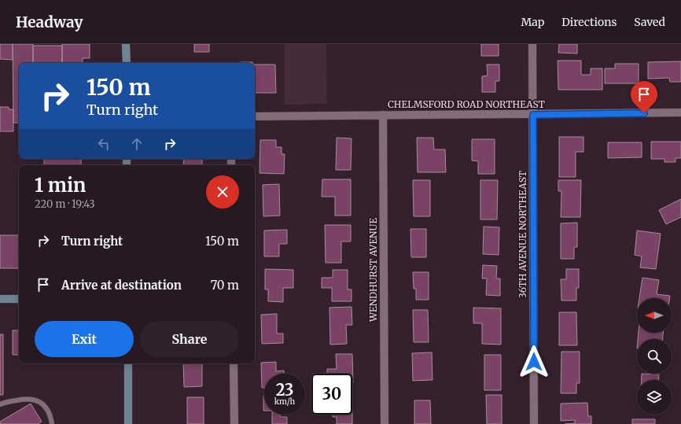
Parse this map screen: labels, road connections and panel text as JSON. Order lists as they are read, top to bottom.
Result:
{
  "streets": {
    "street": ["CHELMSFORD ROAD NORTHEAST", "36TH AVENUE NORTHEAST", "WENDHURST AVENUE"]
  },
  "crossings": [
    ["CHELMSFORD ROAD NORTHEAST", "36TH AVENUE NORTHEAST"],
    ["CHELMSFORD ROAD NORTHEAST", "WENDHURST AVENUE"]
  ],
  "north": "left",
  "page": {
    "header": "Headway",
    "nav": ["Map", "Directions", "Saved"],
    "turn": ["150 m", "Turn right"],
    "heading": ["1 min", "220 m · 19:43"],
    "list": [
      {
        "name": "Turn right",
        "value": "150 m"
      },
      {
        "name": "Arrive at destination",
        "value": "70 m"
      }
    ],
    "buttons": ["Exit", "Share"],
    "speed": "23 km/h",
    "limit": "30"
  }
}
